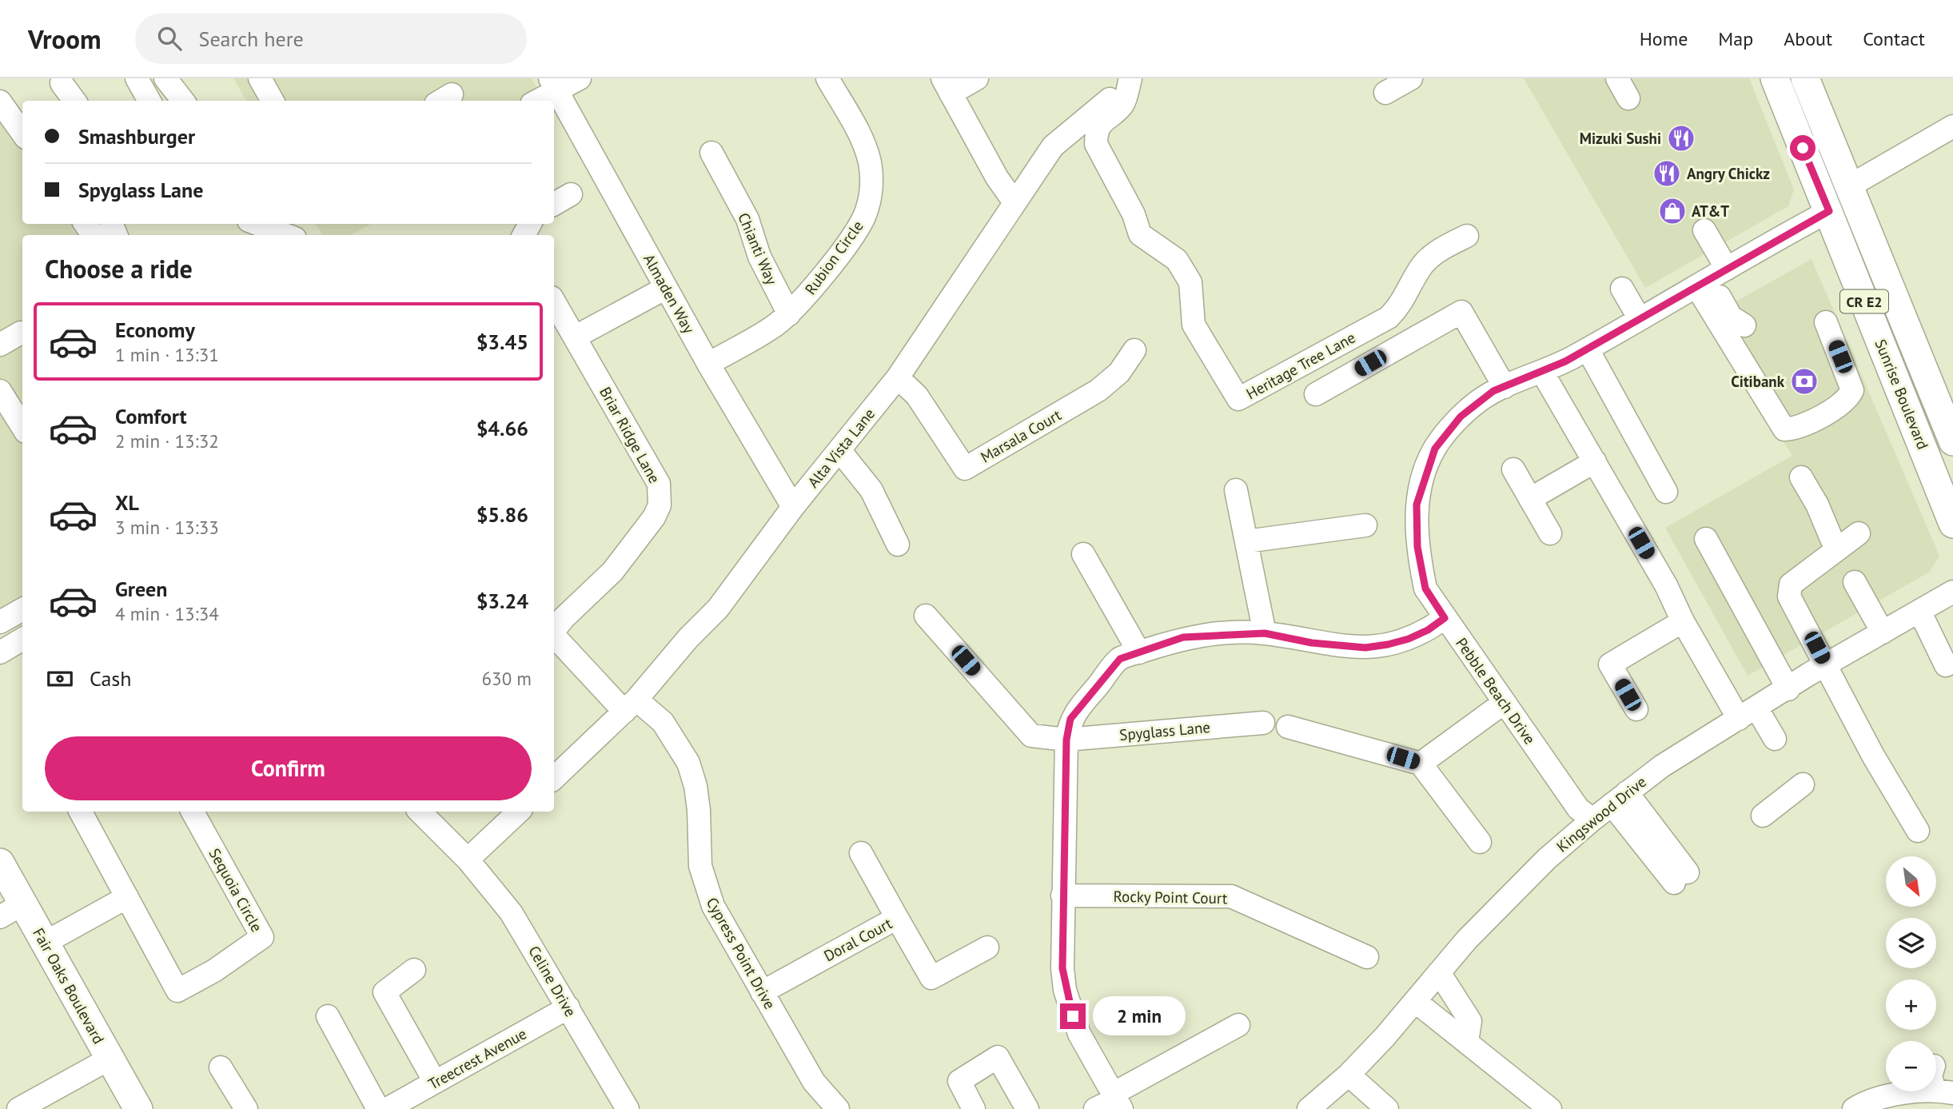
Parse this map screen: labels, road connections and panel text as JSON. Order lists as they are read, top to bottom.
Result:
{
  "streets": {
    "main road": ["CR E2", "Sunrise Boulevard", "Fair Oaks Boulevard"],
    "street": [
      "Chianti Way",
      "Rubion Circle",
      "Almaden Way",
      "Heritage Tree Lane",
      "Briar Ridge Lane",
      "Marsala Court",
      "Alta Vista Lane",
      "Pebble Beach Drive",
      "Spyglass Lane",
      "Kingswood Drive",
      "Sequoia Circle",
      "Rocky Point Court",
      "Doral Court",
      "Cypress Point Drive",
      "Celine Drive",
      "Treecrest Avenue"
    ]
  },
  "crossings": [
    ["Chianti Way", "Rubion Circle"],
    ["Rubion Circle", "Almaden Way"],
    ["Almaden Way", "Alta Vista Lane"],
    ["Sunrise Boulevard", "Pebble Beach Drive"],
    ["Briar Ridge Lane", "Alta Vista Lane"],
    ["Briar Ridge Lane", "Cypress Point Drive"],
    ["Marsala Court", "Alta Vista Lane"],
    ["Alta Vista Lane", "Cypress Point Drive"],
    ["Pebble Beach Drive", "Kingswood Drive"],
    ["Doral Court", "Cypress Point Drive"],
    ["Celine Drive", "Treecrest Avenue"]
  ],
  "places": {
    "restaurant": ["Mizuki Sushi", "Angry Chickz"],
    "shop": ["AT&T"],
    "bank": ["Citibank"]
  },
  "north": "bottom right",
  "page": {
    "header": "Vroom",
    "search": "Search here",
    "nav": [
      "Home",
      "Map",
      "About",
      "Contact"
    ],
    "banner": ["Smashburger", "Spyglass Lane"],
    "heading": "Choose a ride",
    "list": [
      {
        "name": "Economy",
        "note": "1 min · 13:31",
        "value": "$3.45"
      },
      {
        "name": "Comfort",
        "note": "2 min · 13:32",
        "value": "$4.66"
      },
      {
        "name": "XL",
        "note": "3 min · 13:33",
        "value": "$5.86"
      },
      {
        "name": "Green",
        "note": "4 min · 13:34",
        "value": "$3.24"
      }
    ],
    "pay": ["Cash", "630 m"],
    "buttons": "Confirm",
    "map_buttons": ["+", "−"],
    "bubble": "2 min"
  }
}
